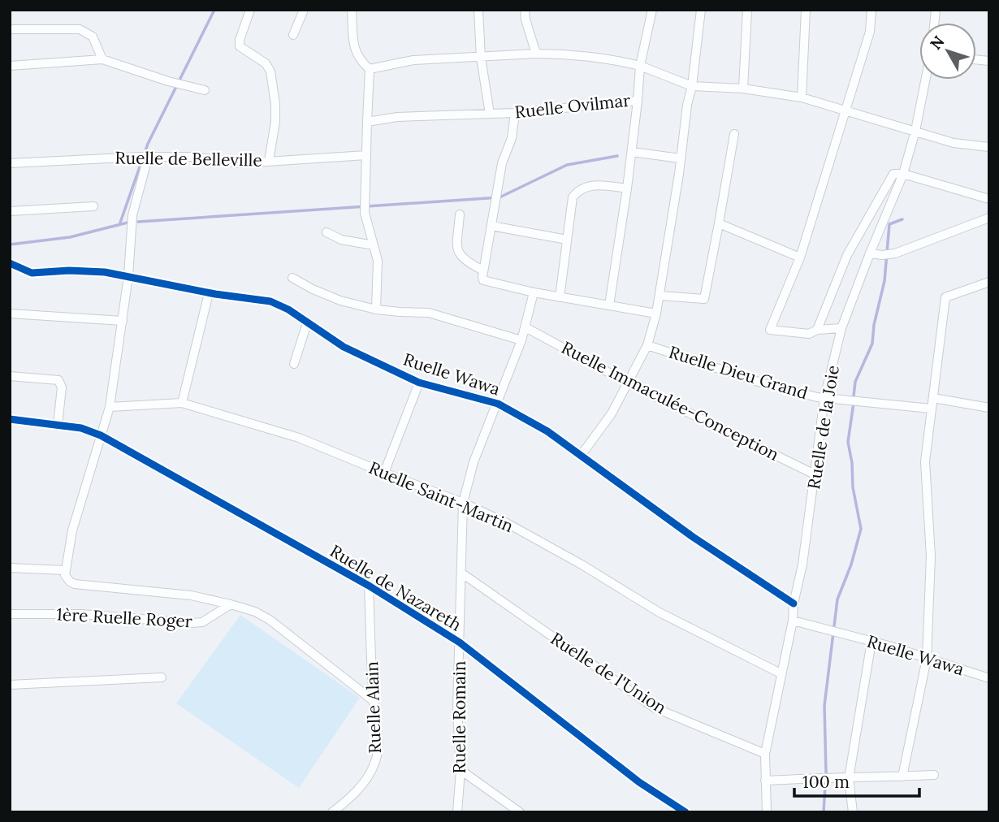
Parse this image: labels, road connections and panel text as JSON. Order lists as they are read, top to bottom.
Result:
{
  "streets": {
    "street": [
      "Ruelle Ovilmar",
      "Ruelle de Belleville",
      "Ruelle Dieu Grand",
      "Ruelle Wawa",
      "Ruelle Immaculée-Conception",
      "Ruelle de la Joie",
      "Ruelle Saint-Martin",
      "Ruelle de Nazareth",
      "1ère Ruelle Roger",
      "Ruelle de l'Union",
      "Ruelle Alain",
      "Ruelle Romain"
    ]
  },
  "crossings": [
    ["Ruelle Dieu Grand", "Ruelle Wawa"],
    ["Ruelle Dieu Grand", "Ruelle Immaculée-Conception"],
    ["Ruelle Dieu Grand", "Ruelle de la Joie"],
    ["Ruelle Wawa", "Ruelle de la Joie"],
    ["Ruelle Wawa", "Ruelle Romain"],
    ["Ruelle Immaculée-Conception", "Ruelle de la Joie"],
    ["Ruelle Immaculée-Conception", "Ruelle Romain"],
    ["Ruelle de la Joie", "Ruelle Saint-Martin"],
    ["Ruelle de la Joie", "Ruelle de l'Union"],
    ["Ruelle Saint-Martin", "Ruelle Romain"],
    ["Ruelle de Nazareth", "Ruelle Alain"],
    ["Ruelle de Nazareth", "Ruelle Romain"],
    ["Ruelle de l'Union", "Ruelle Romain"]
  ],
  "scale_bar": "100 m",
  "north": "top left"
}
